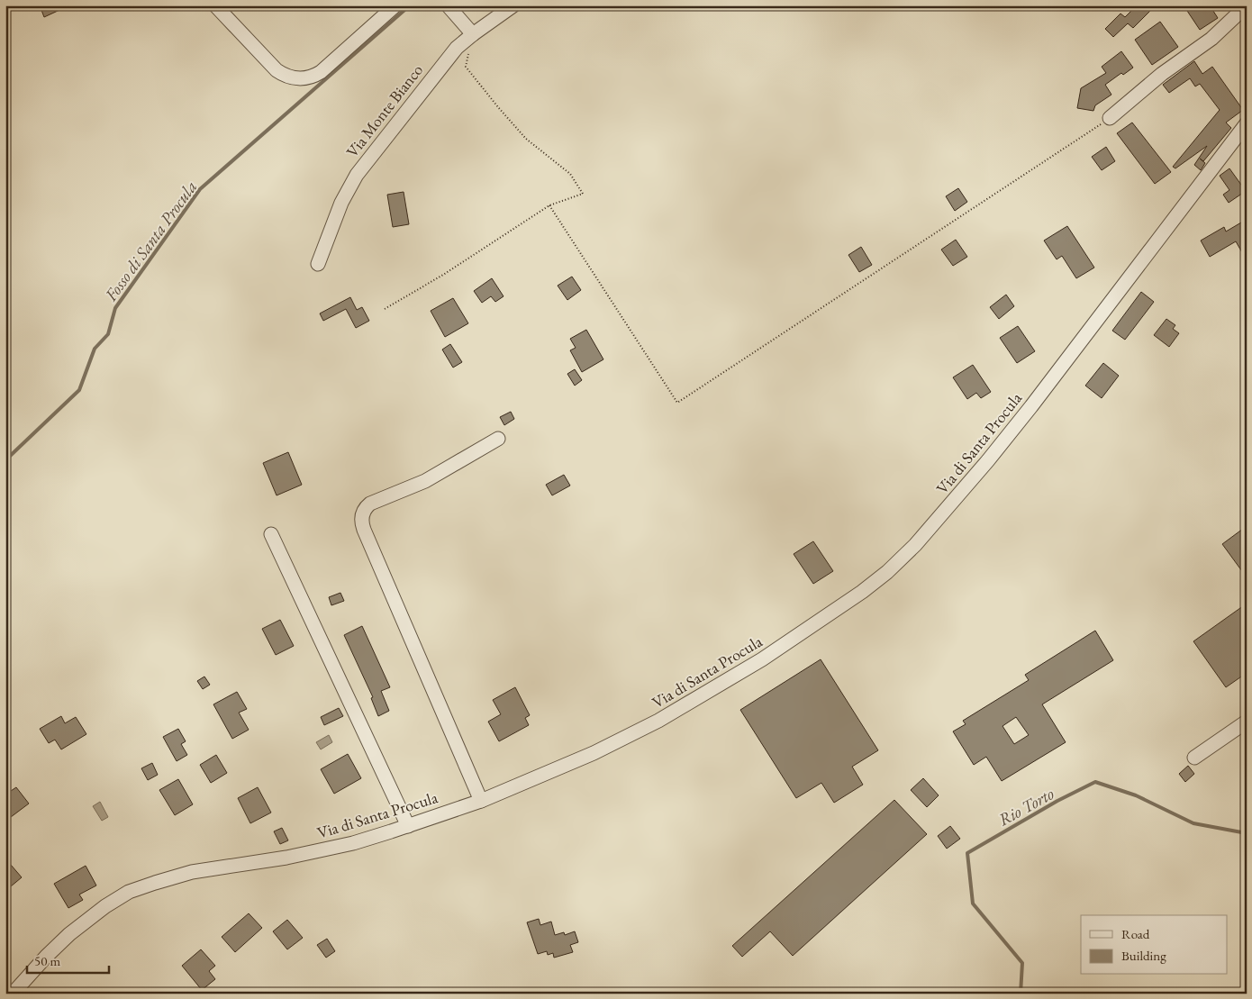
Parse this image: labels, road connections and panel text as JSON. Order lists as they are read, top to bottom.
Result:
{
  "streets": {
    "street": ["Via Monte Bianco", "Via di Santa Procula"]
  },
  "water": ["Fosso di Santa Procula", "Rio Torto"],
  "legend": ["Road", "Building"],
  "scale_bar": "50 m"
}
